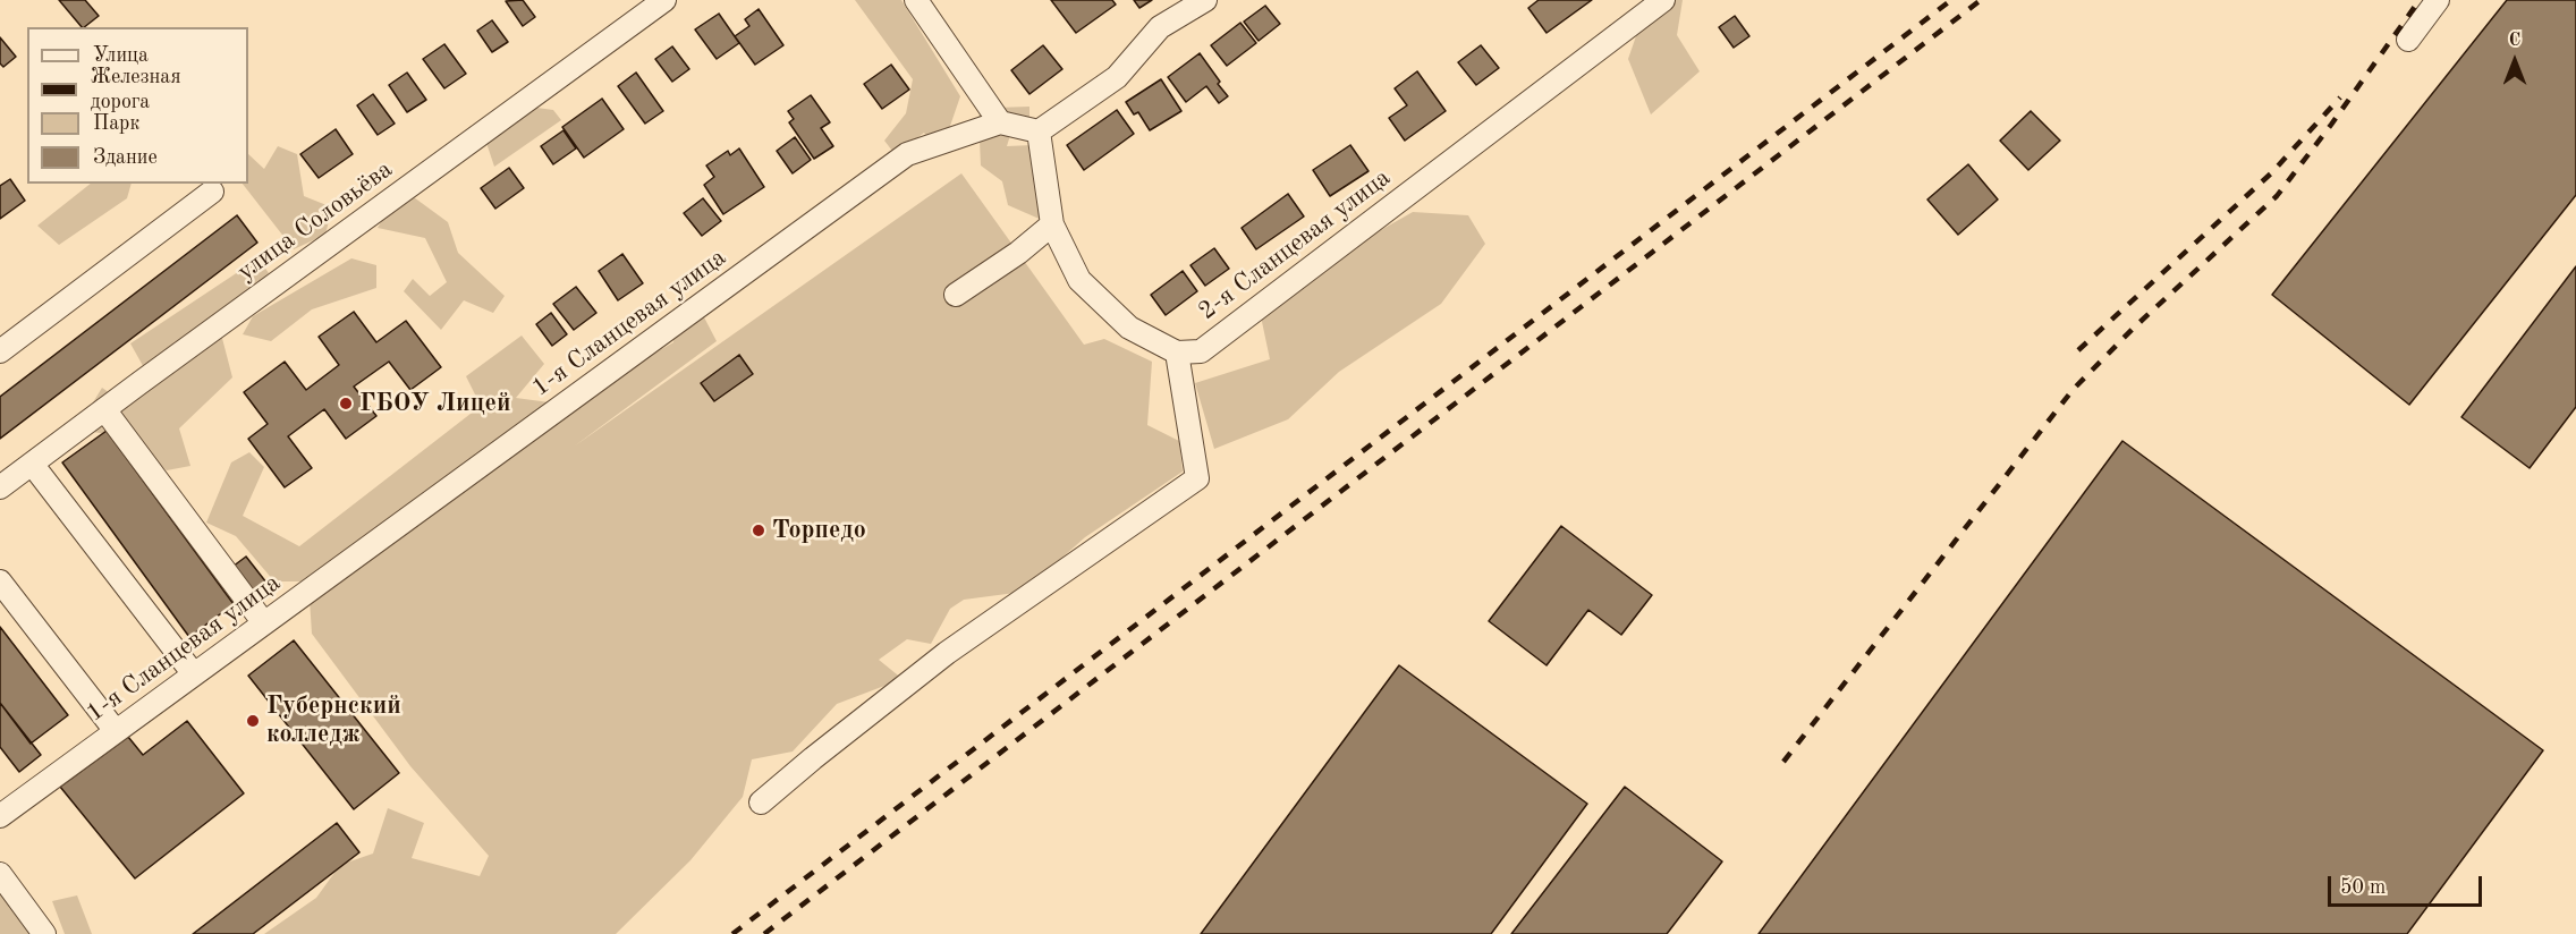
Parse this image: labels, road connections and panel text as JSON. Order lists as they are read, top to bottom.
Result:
{
  "streets": {
    "street": ["улица Соловьёва", "2-я Сланцевая улица", "1-я Сланцевая улица"]
  },
  "places": ["ГБОУ Лицей", "Торпедо", "Губернский колледж"],
  "legend": [
    "Улица",
    "Железная дорога",
    "Парк",
    "Здание"
  ],
  "scale_bar": "50 m",
  "north": "top"
}
